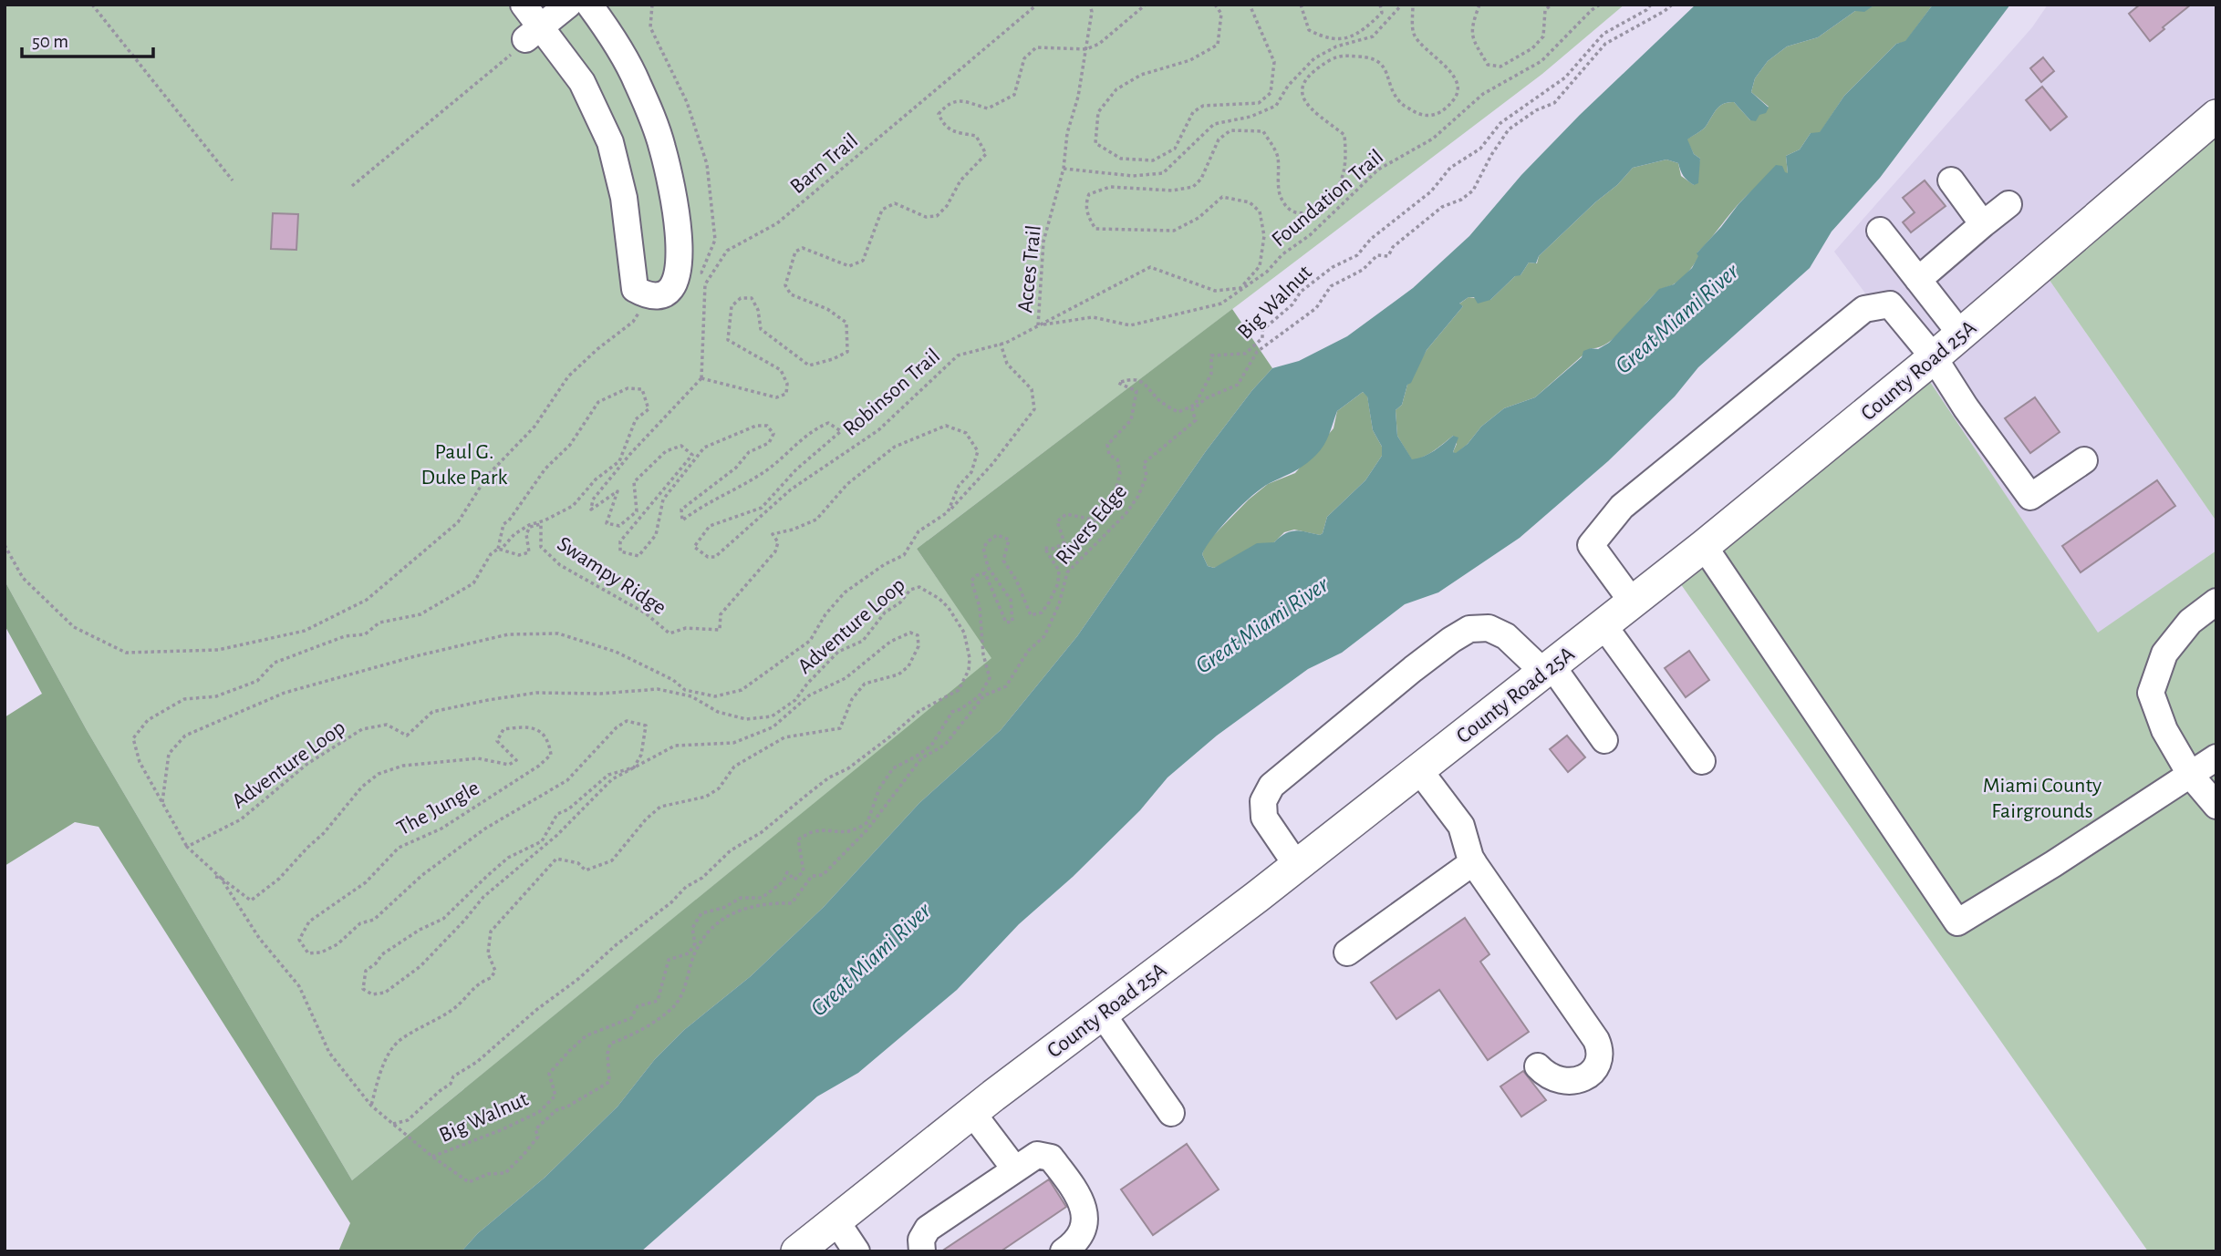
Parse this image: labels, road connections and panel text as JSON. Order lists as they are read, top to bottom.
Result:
{
  "streets": {
    "main road": ["County Road 25A"],
    "path": [
      "Barn Trail",
      "Foundation Trail",
      "Acces Trail",
      "Big Walnut",
      "Robinson Trail",
      "Rivers Edge",
      "Swampy Ridge",
      "Adventure Loop",
      "The Jungle"
    ]
  },
  "crossings": [
    ["Barn Trail", "Robinson Trail"],
    ["Foundation Trail", "Acces Trail"],
    ["Foundation Trail", "Robinson Trail"],
    ["Acces Trail", "Robinson Trail"],
    ["Big Walnut", "Rivers Edge"]
  ],
  "water": ["Great Miami River"],
  "parks": ["Paul G. Duke Park", "Miami County Fairgrounds"],
  "scale_bar": "50 m"
}
